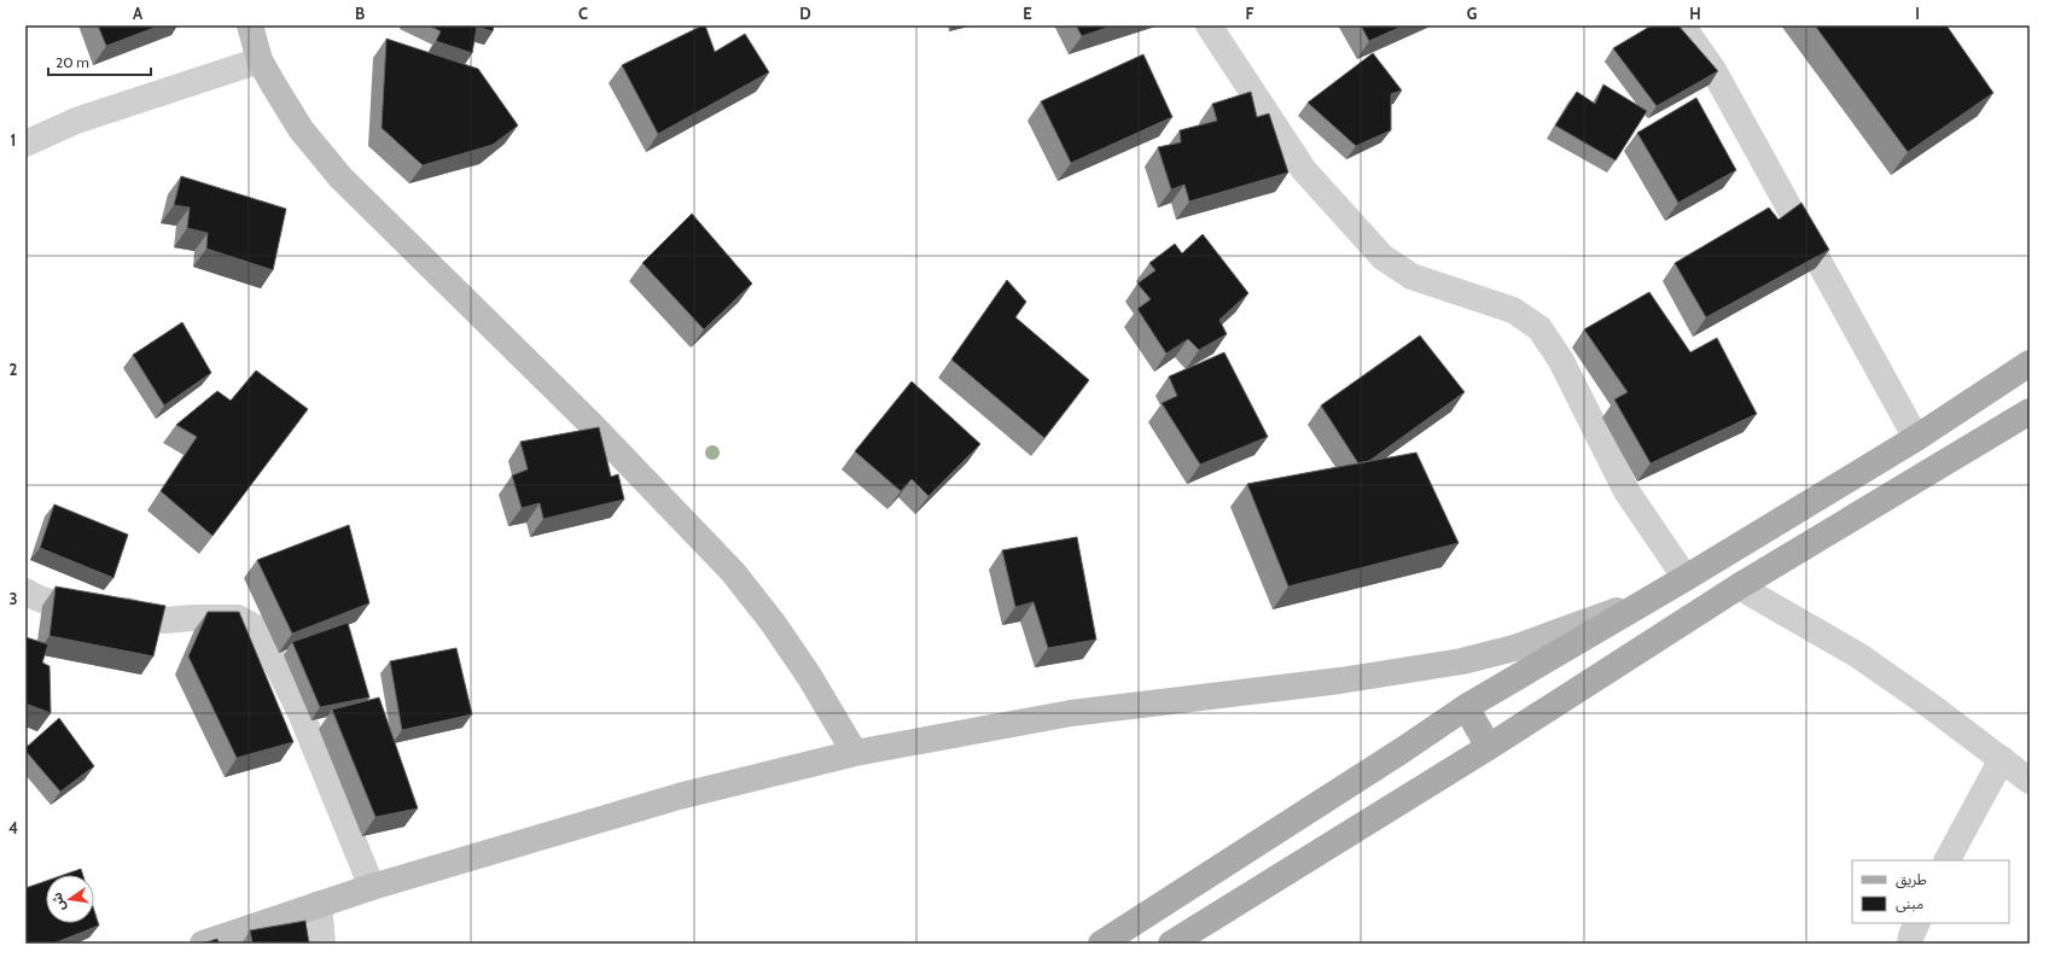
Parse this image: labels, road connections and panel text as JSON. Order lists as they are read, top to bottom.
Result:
{
  "legend": ["طريق", "مبنى"],
  "scale_bar": "20 m",
  "north": "left",
  "grid": {
    "columns": [
      "A",
      "B",
      "C",
      "D",
      "E",
      "F",
      "G",
      "H",
      "I"
    ],
    "rows": [
      "1",
      "2",
      "3",
      "4"
    ]
  }
}
